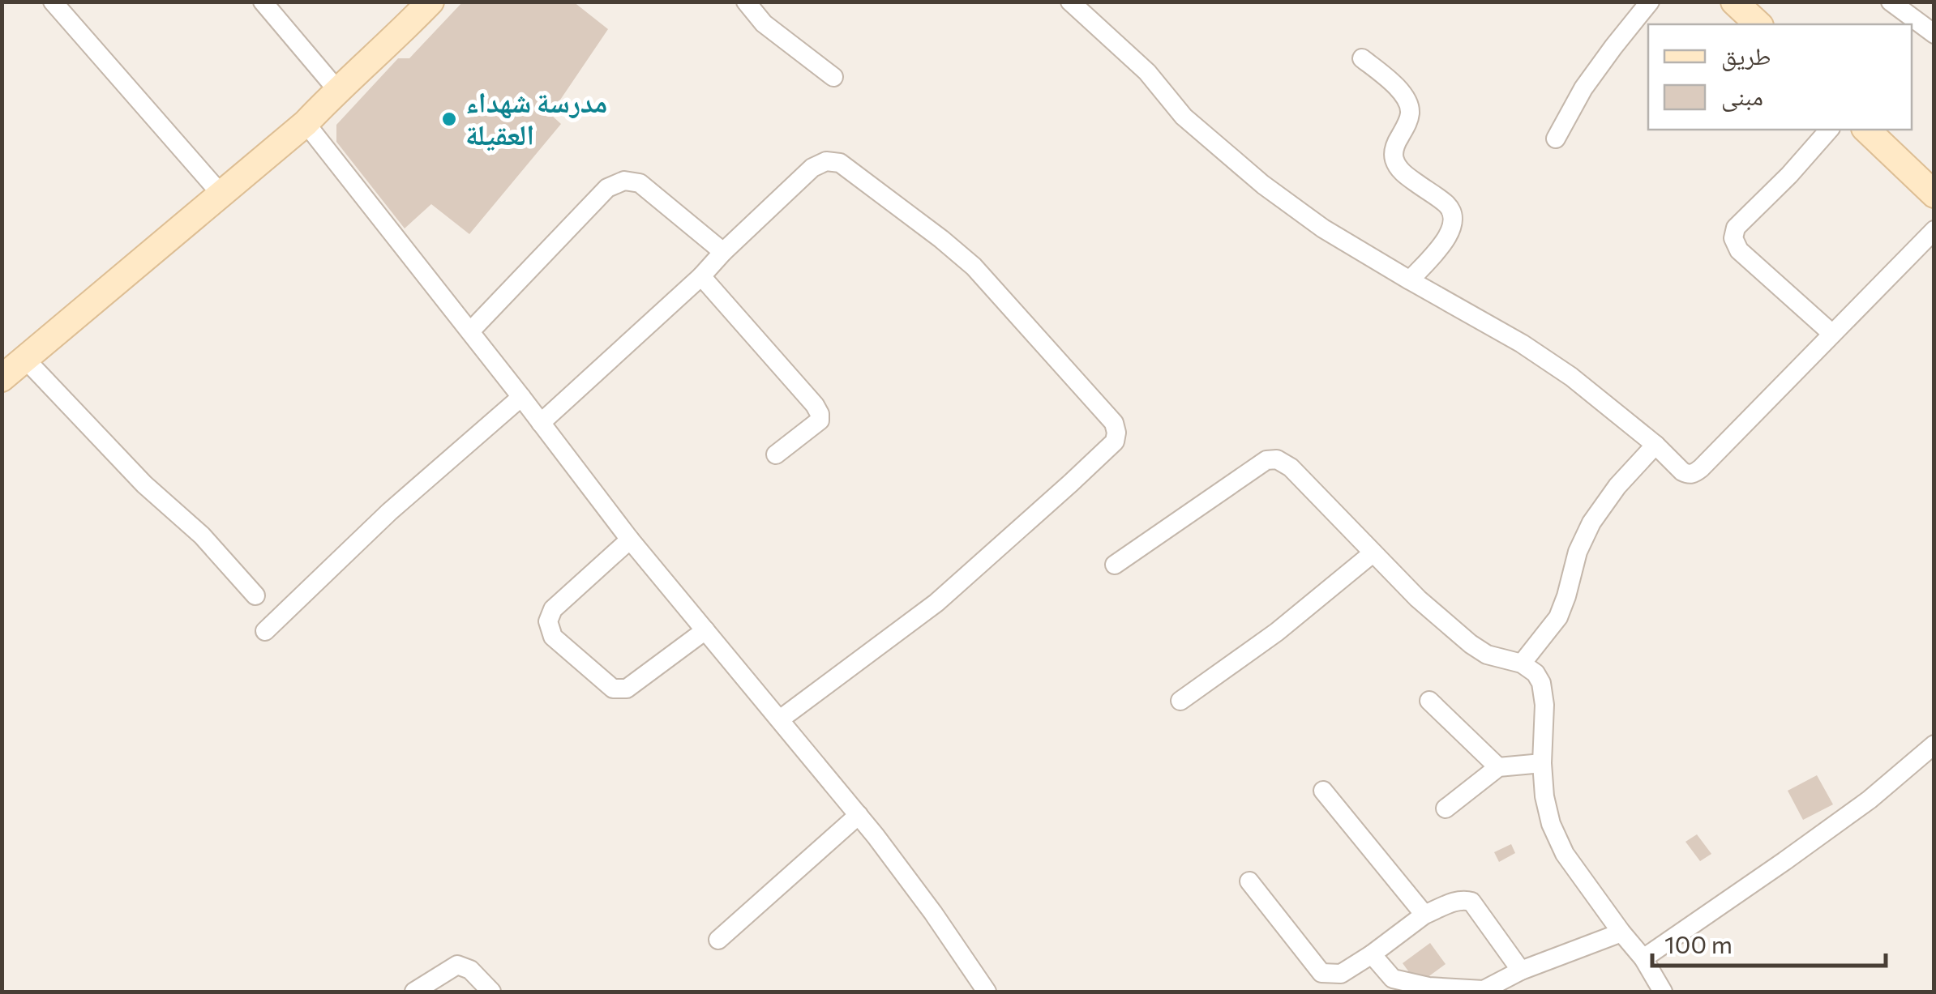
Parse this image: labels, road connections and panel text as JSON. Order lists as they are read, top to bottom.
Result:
{
  "places": ["مدرسة شهداء العقيلة"],
  "legend": ["طريق", "مبنى"],
  "scale_bar": "100 m"
}
